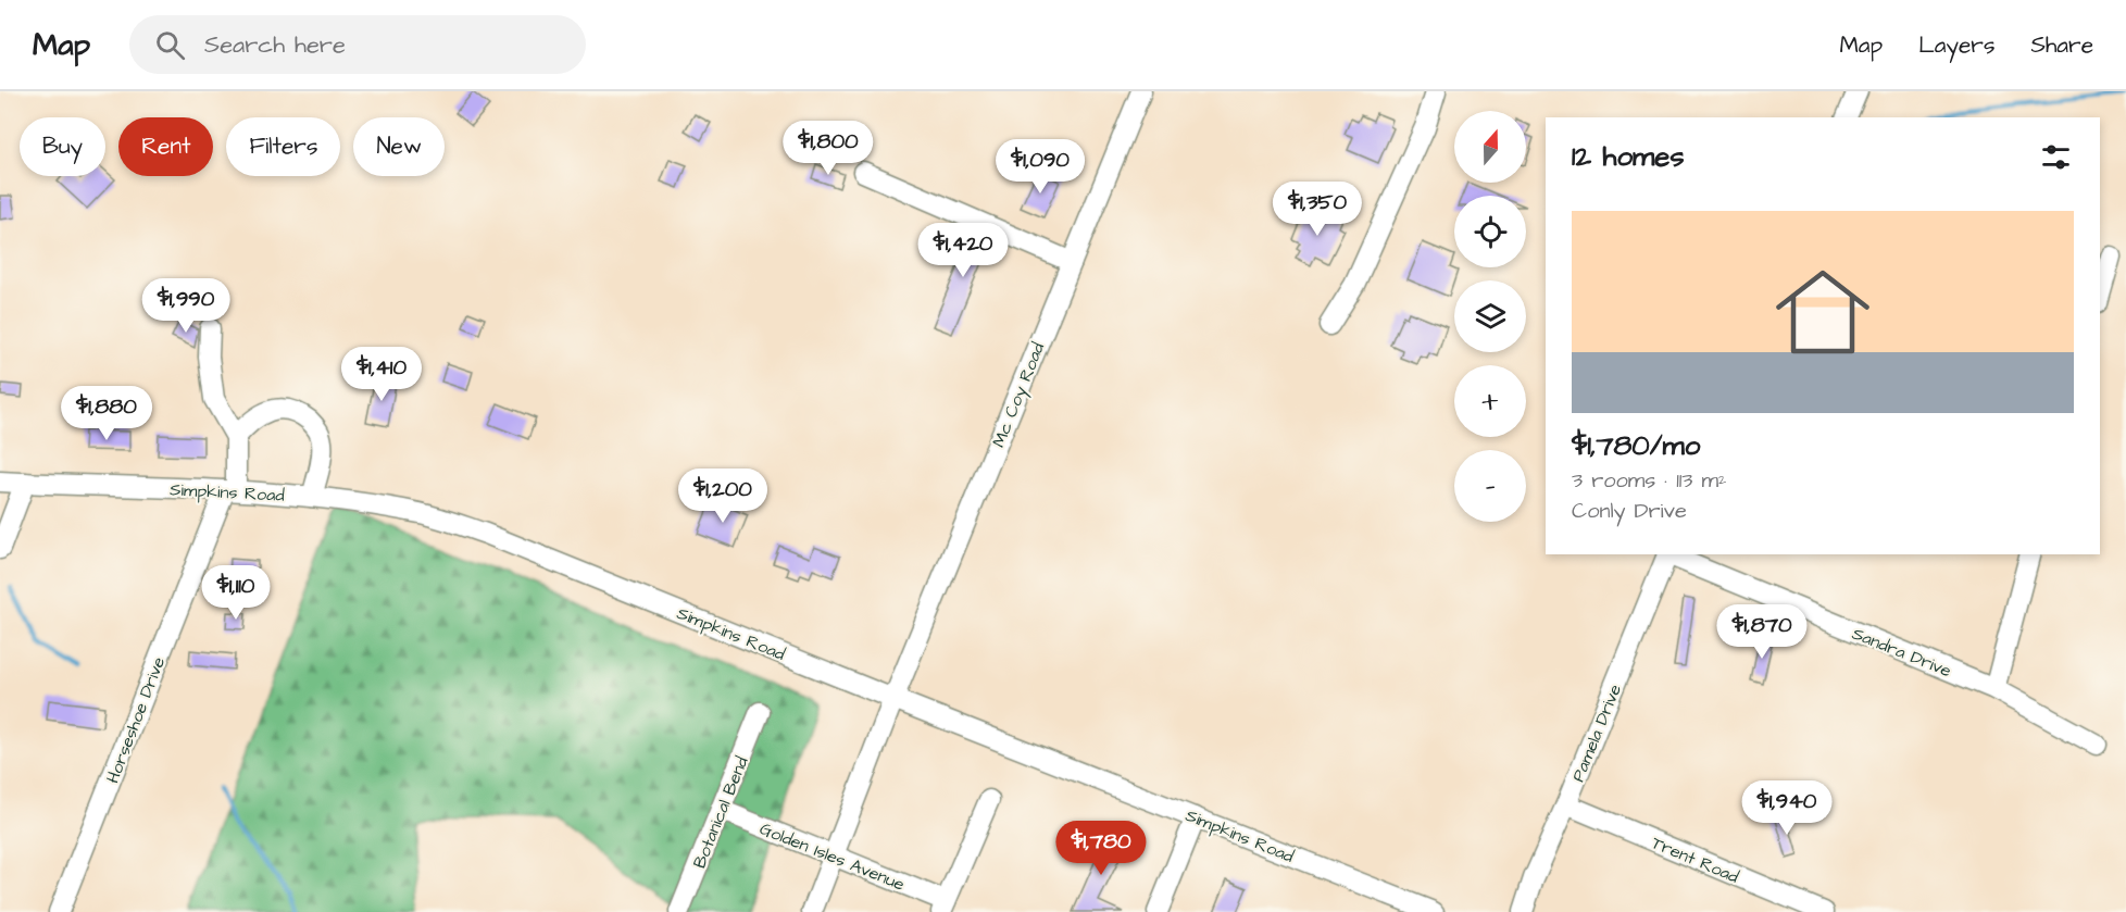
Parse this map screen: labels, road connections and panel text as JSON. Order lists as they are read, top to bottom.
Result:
{
  "streets": {
    "street": [
      "Mc Coy Road",
      "Simpkins Road",
      "Sandra Drive",
      "Horseshoe Drive",
      "Pamela Drive",
      "Botanical Bend",
      "Golden Isles Avenue",
      "Trent Road"
    ]
  },
  "crossings": [
    ["Mc Coy Road", "Simpkins Road"],
    ["Mc Coy Road", "Golden Isles Avenue"],
    ["Simpkins Road", "Horseshoe Drive"],
    ["Pamela Drive", "Trent Road"],
    ["Botanical Bend", "Golden Isles Avenue"]
  ],
  "north": "top",
  "page": {
    "header": "Map",
    "search": "Search here",
    "nav": ["Map", "Layers", "Share"],
    "map_buttons": ["+", "−"],
    "chip": [
      "Buy",
      "Rent",
      "Filters",
      "New"
    ],
    "heading": "12 homes",
    "price": [
      "$1,800",
      "$1,090",
      "$1,350",
      "$1,420",
      "$1,990",
      "$1,410",
      "$1,880",
      "$1,200",
      "$1,110",
      "$1,870",
      "$1,940",
      "$1,780"
    ],
    "list": [
      {
        "name": "$1,780/mo",
        "note": "3 rooms · 113 m² · Conly Drive"
      }
    ]
  }
}
